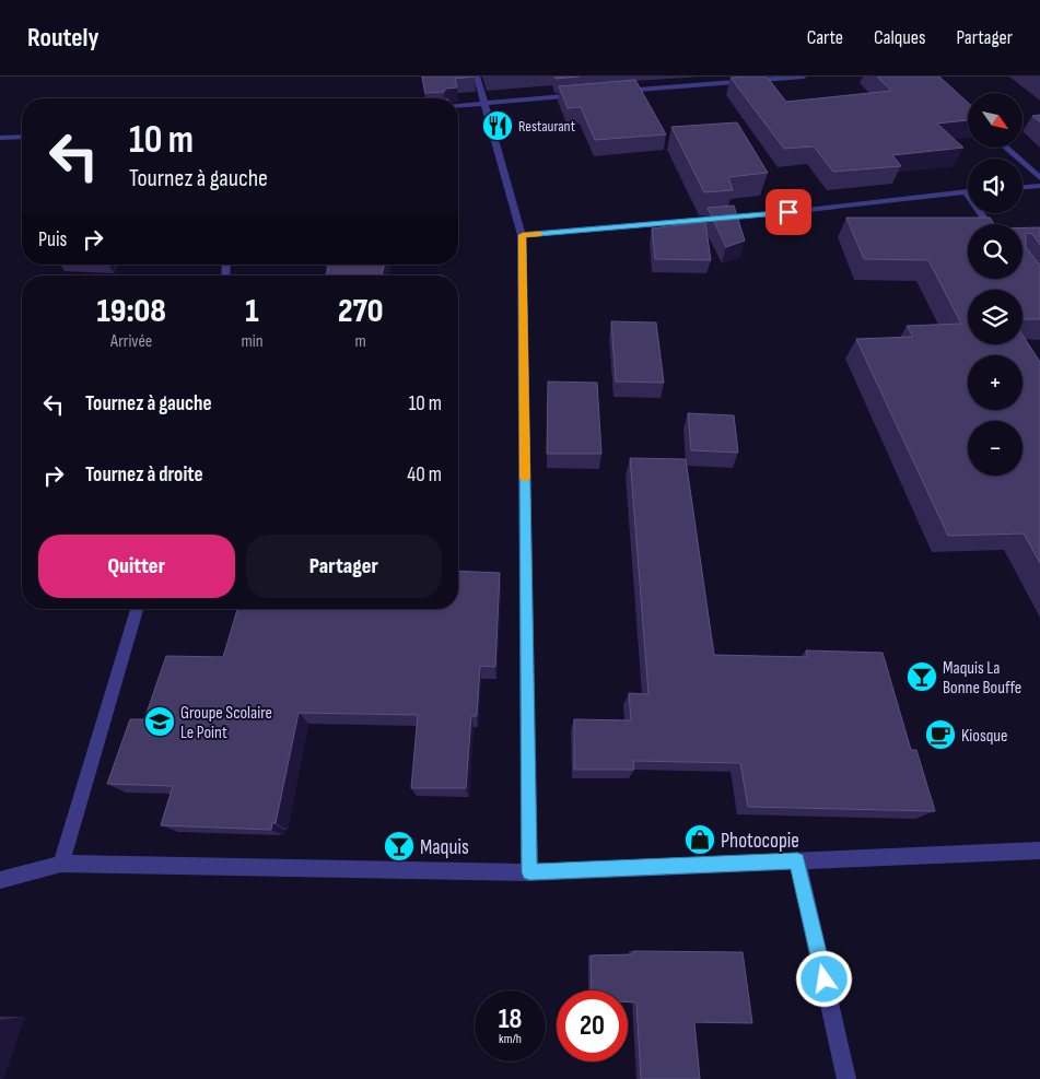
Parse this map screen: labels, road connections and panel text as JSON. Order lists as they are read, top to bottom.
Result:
{
  "places": {
    "restaurant": ["Restaurant"],
    "bar": ["Maquis La Bonne Bouffe", "Maquis"],
    "school or university": ["Groupe Scolaire Le Point"],
    "cafe": ["Kiosque"],
    "shop": ["Photocopie"]
  },
  "north": "bottom right",
  "page": {
    "header": "Routely",
    "nav": ["Carte", "Calques", "Partager"],
    "map_buttons": ["+", "−"],
    "turn": ["10 m", "Tournez à gauche"],
    "then": "Puis",
    "eta": [
      "19:08",
      "Arrivée",
      "1",
      "min",
      "270",
      "m"
    ],
    "list": [
      {
        "name": "Tournez à gauche",
        "value": "10 m"
      },
      {
        "name": "Tournez à droite",
        "value": "40 m"
      }
    ],
    "buttons": ["Quitter", "Partager"],
    "speed": "18 km/h",
    "limit": "20"
  }
}
